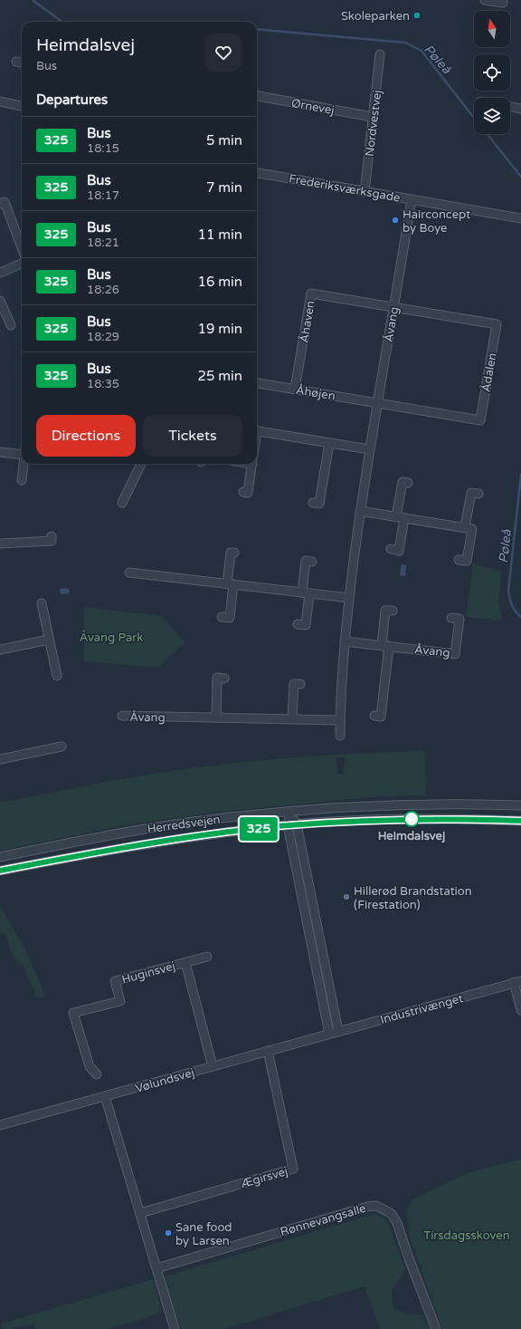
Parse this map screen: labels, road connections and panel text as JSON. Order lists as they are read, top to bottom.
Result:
{
  "streets": {
    "street": [
      "Ørnevej",
      "Nordvestvej",
      "Frederiksværksgade",
      "Åhaven",
      "Åvang",
      "Ådalen",
      "Åhøjen",
      "Herredsvejen",
      "Huginsvej",
      "Industrivænget",
      "Vølundsvej",
      "Ægirsvej",
      "Rønnevangsalle"
    ]
  },
  "crossings": [
    ["Ørnevej", "Nordvestvej"],
    ["Nordvestvej", "Frederiksværksgade"],
    ["Frederiksværksgade", "Åvang"],
    ["Åhaven", "Åvang"],
    ["Åhaven", "Ådalen"],
    ["Åhaven", "Åhøjen"],
    ["Åvang", "Ådalen"],
    ["Åvang", "Åhøjen"],
    ["Ådalen", "Åhøjen"],
    ["Huginsvej", "Vølundsvej"],
    ["Industrivænget", "Vølundsvej"],
    ["Vølundsvej", "Ægirsvej"]
  ],
  "water": ["Pøleå"],
  "parks": ["Åvang Park", "Tirsdagsskoven"],
  "places": [
    "Skoleparken",
    "Hairconcept by Boye",
    "Heimdalsvej",
    "Hillerød Brandstation (Firestation)",
    "Sane food by Larsen"
  ],
  "lines": ["bus line 325"],
  "north": "top",
  "page": {
    "on_map": "325",
    "heading": [
      ["Heimdalsvej", "Bus"],
      "Departures"
    ],
    "list": [
      {
        "mark": "325",
        "name": "Bus",
        "note": "18:15",
        "value": "5 min"
      },
      {
        "mark": "325",
        "name": "Bus",
        "note": "18:17",
        "value": "7 min"
      },
      {
        "mark": "325",
        "name": "Bus",
        "note": "18:21",
        "value": "11 min"
      },
      {
        "mark": "325",
        "name": "Bus",
        "note": "18:26",
        "value": "16 min"
      },
      {
        "mark": "325",
        "name": "Bus",
        "note": "18:29",
        "value": "19 min"
      },
      {
        "mark": "325",
        "name": "Bus",
        "note": "18:35",
        "value": "25 min"
      }
    ],
    "buttons": ["Directions", "Tickets"]
  }
}
